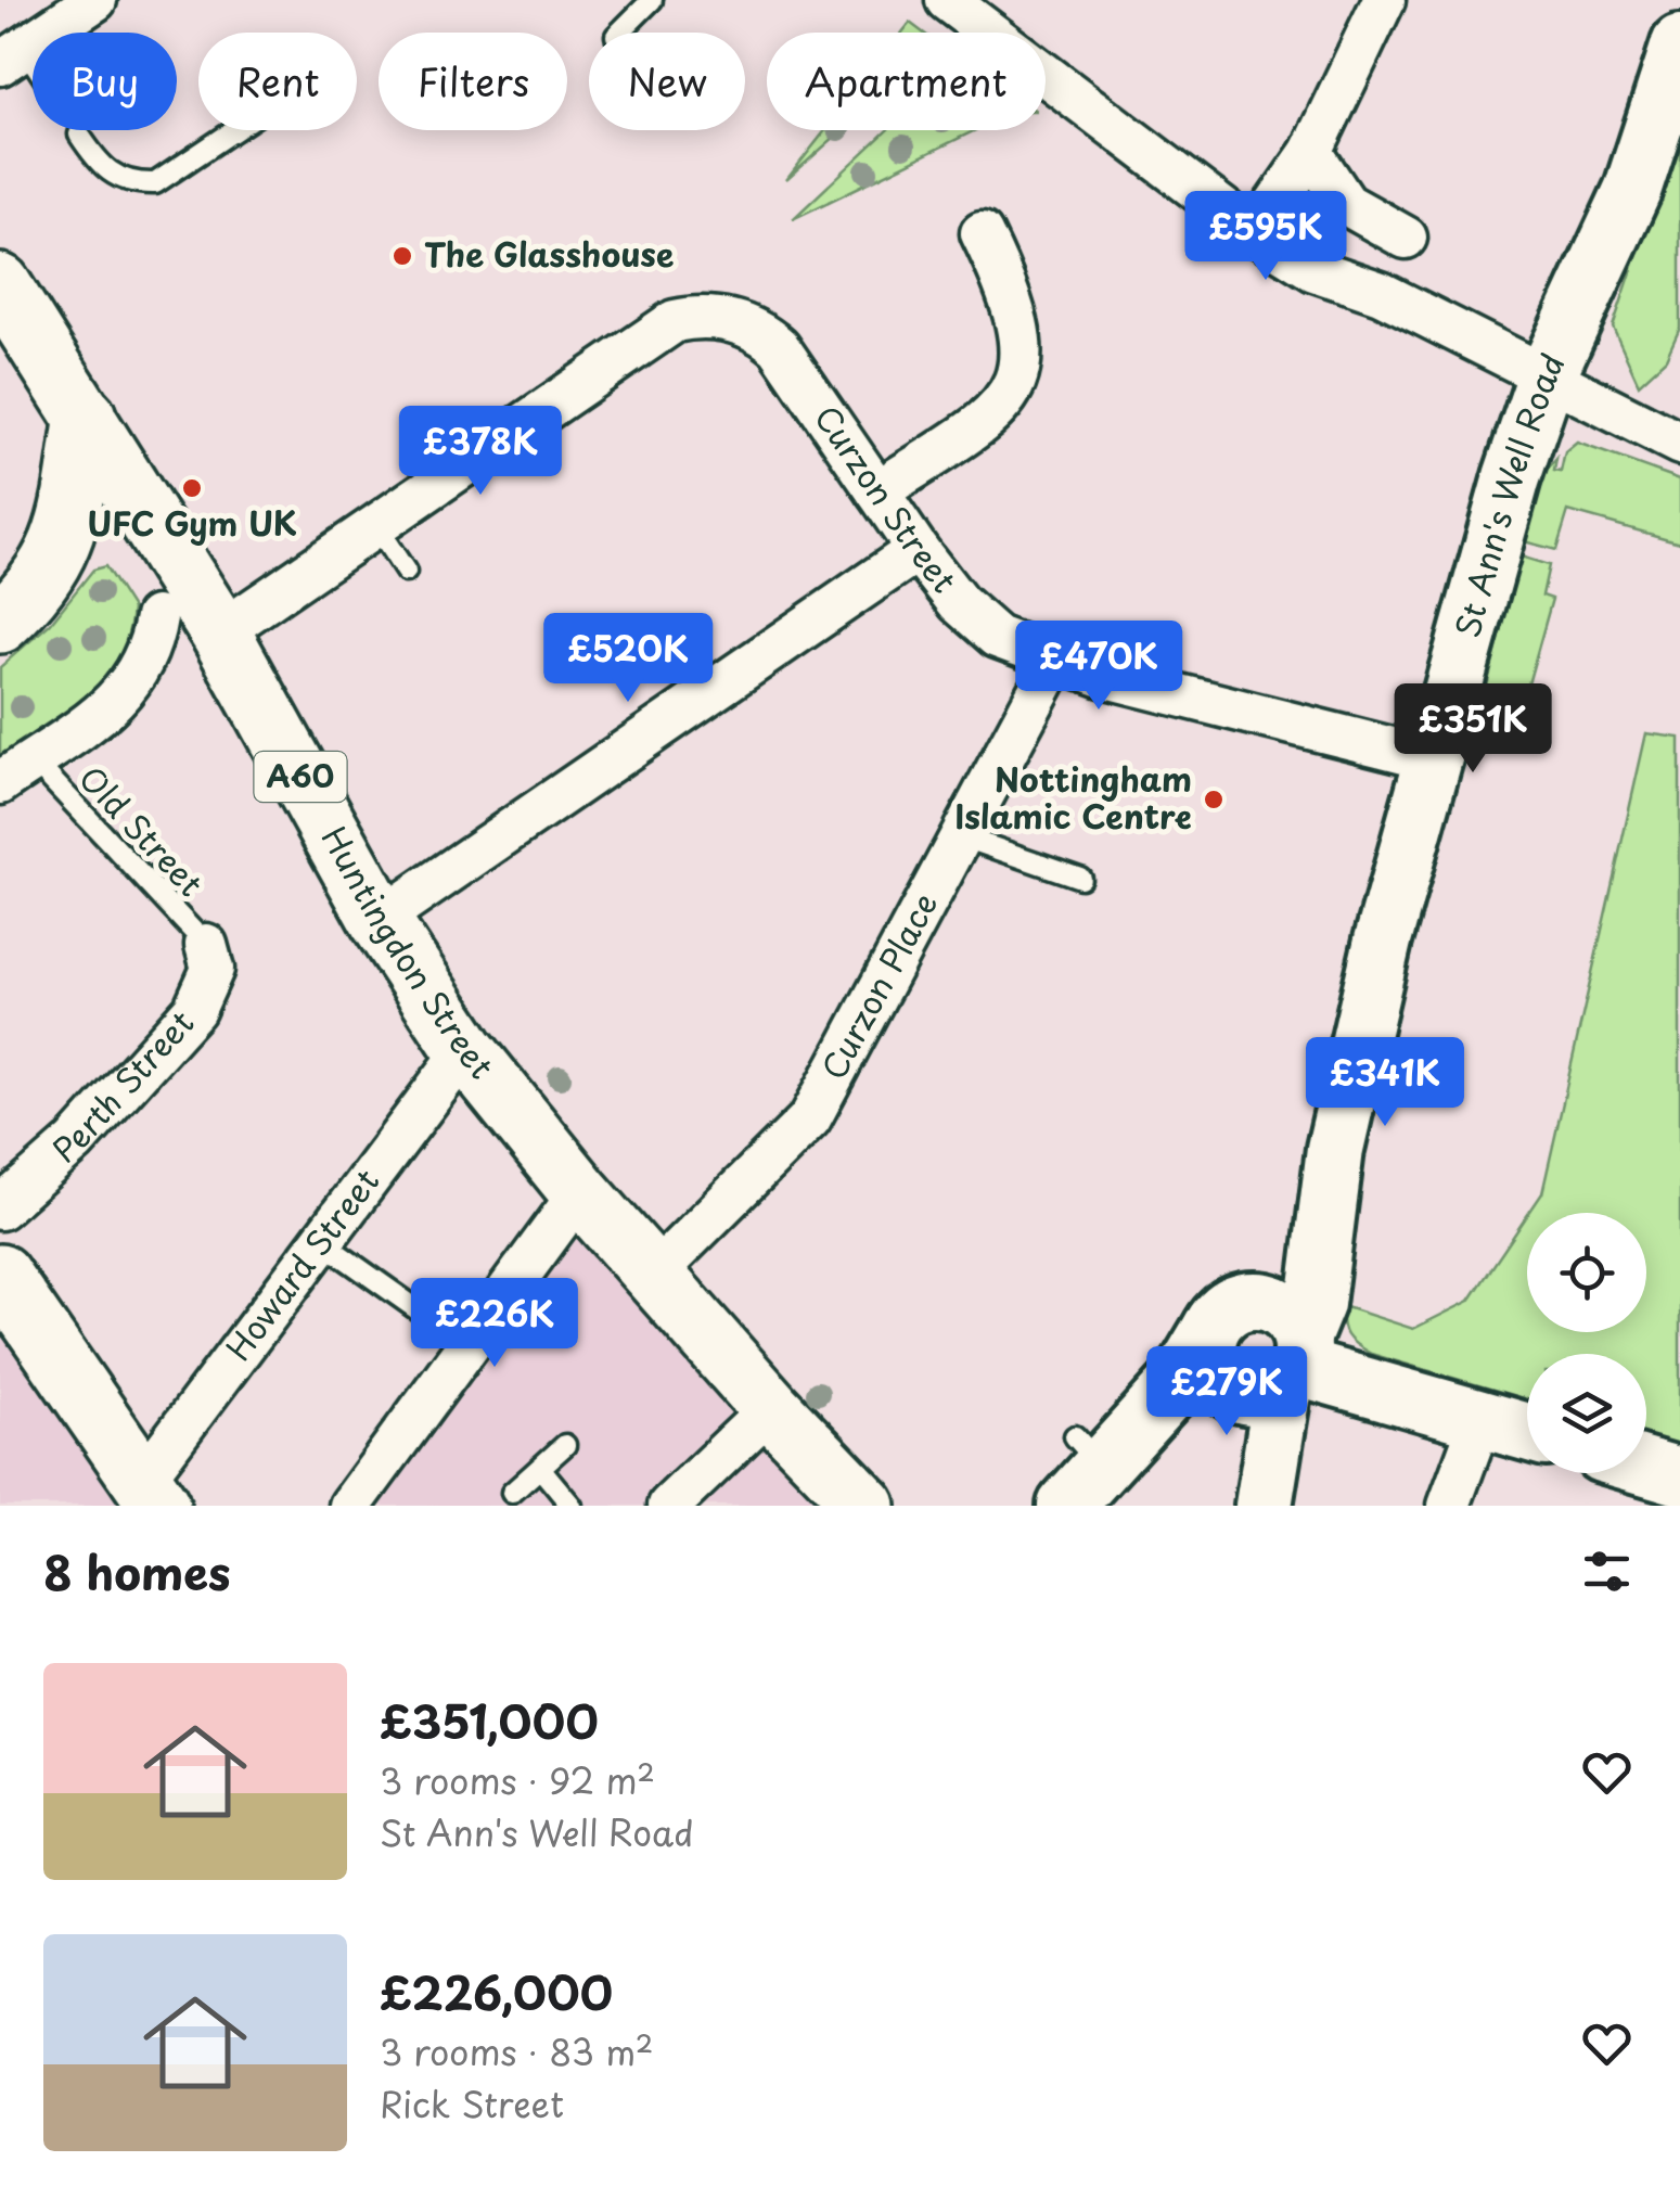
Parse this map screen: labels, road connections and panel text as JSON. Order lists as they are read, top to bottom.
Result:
{
  "streets": {
    "highway": ["A60", "Huntingdon Street"],
    "street": [
      "St Ann's Well Road",
      "Curzon Street",
      "Curzon Place",
      "Perth Street",
      "Howard Street"
    ],
    "lane": ["Old Street"]
  },
  "crossings": [
    ["St Ann's Well Road", "Curzon Street"],
    ["Curzon Street", "Curzon Place"],
    ["Old Street", "Perth Street"],
    ["Huntingdon Street", "Curzon Place"],
    ["Huntingdon Street", "Howard Street"]
  ],
  "places": ["The Glasshouse", "UFC Gym UK", "Nottingham Islamic Centre"],
  "page": {
    "chip": [
      "Buy",
      "Rent",
      "Filters",
      "New",
      "Apartment"
    ],
    "price": [
      "£595K",
      "£378K",
      "£520K",
      "£470K",
      "£351K",
      "£341K",
      "£226K",
      "£279K"
    ],
    "heading": "8 homes",
    "list": [
      {
        "name": "£351,000",
        "note": "3 rooms · 92 m² · St Ann's Well Road"
      },
      {
        "name": "£226,000",
        "note": "3 rooms · 83 m² · Rick Street"
      }
    ]
  }
}
